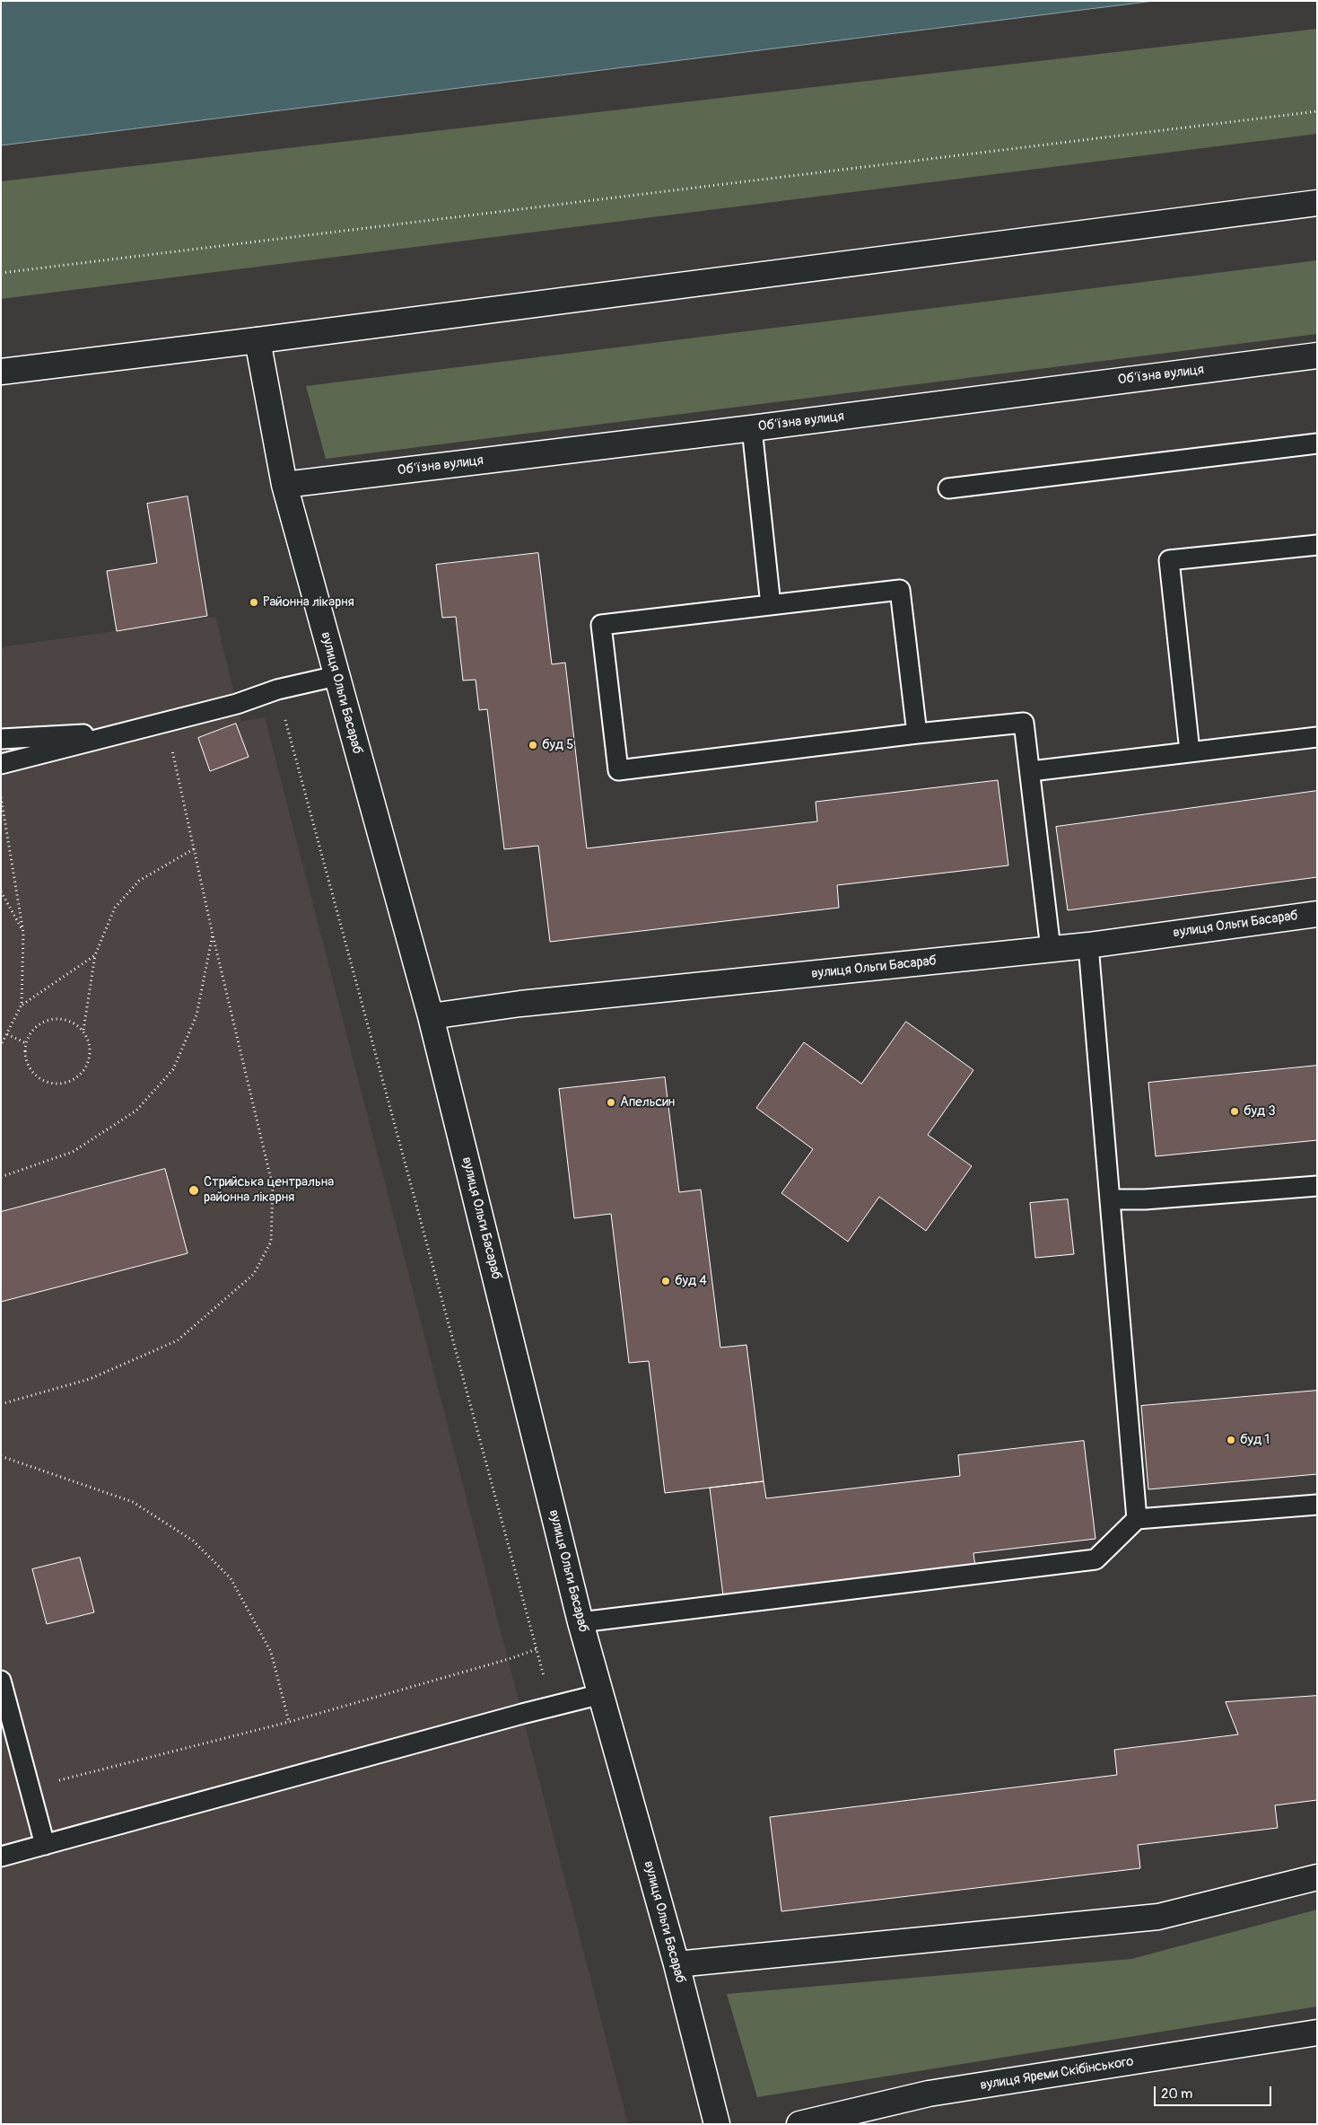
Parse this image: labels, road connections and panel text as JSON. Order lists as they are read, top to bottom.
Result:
{
  "streets": {
    "main road": ["Обʼїзна вулиця", "вулиця Ольги Басараб", "вулиця Яреми Скібінського"]
  },
  "crossings": [
    ["Обʼїзна вулиця", "вулиця Ольги Басараб"]
  ],
  "places": [
    "Районна лікарня",
    "буд 5",
    "Апельсин",
    "буд 3",
    "Стрийська центральна районна лікарня",
    "буд 4",
    "буд 1"
  ],
  "scale_bar": "20 m"
}
